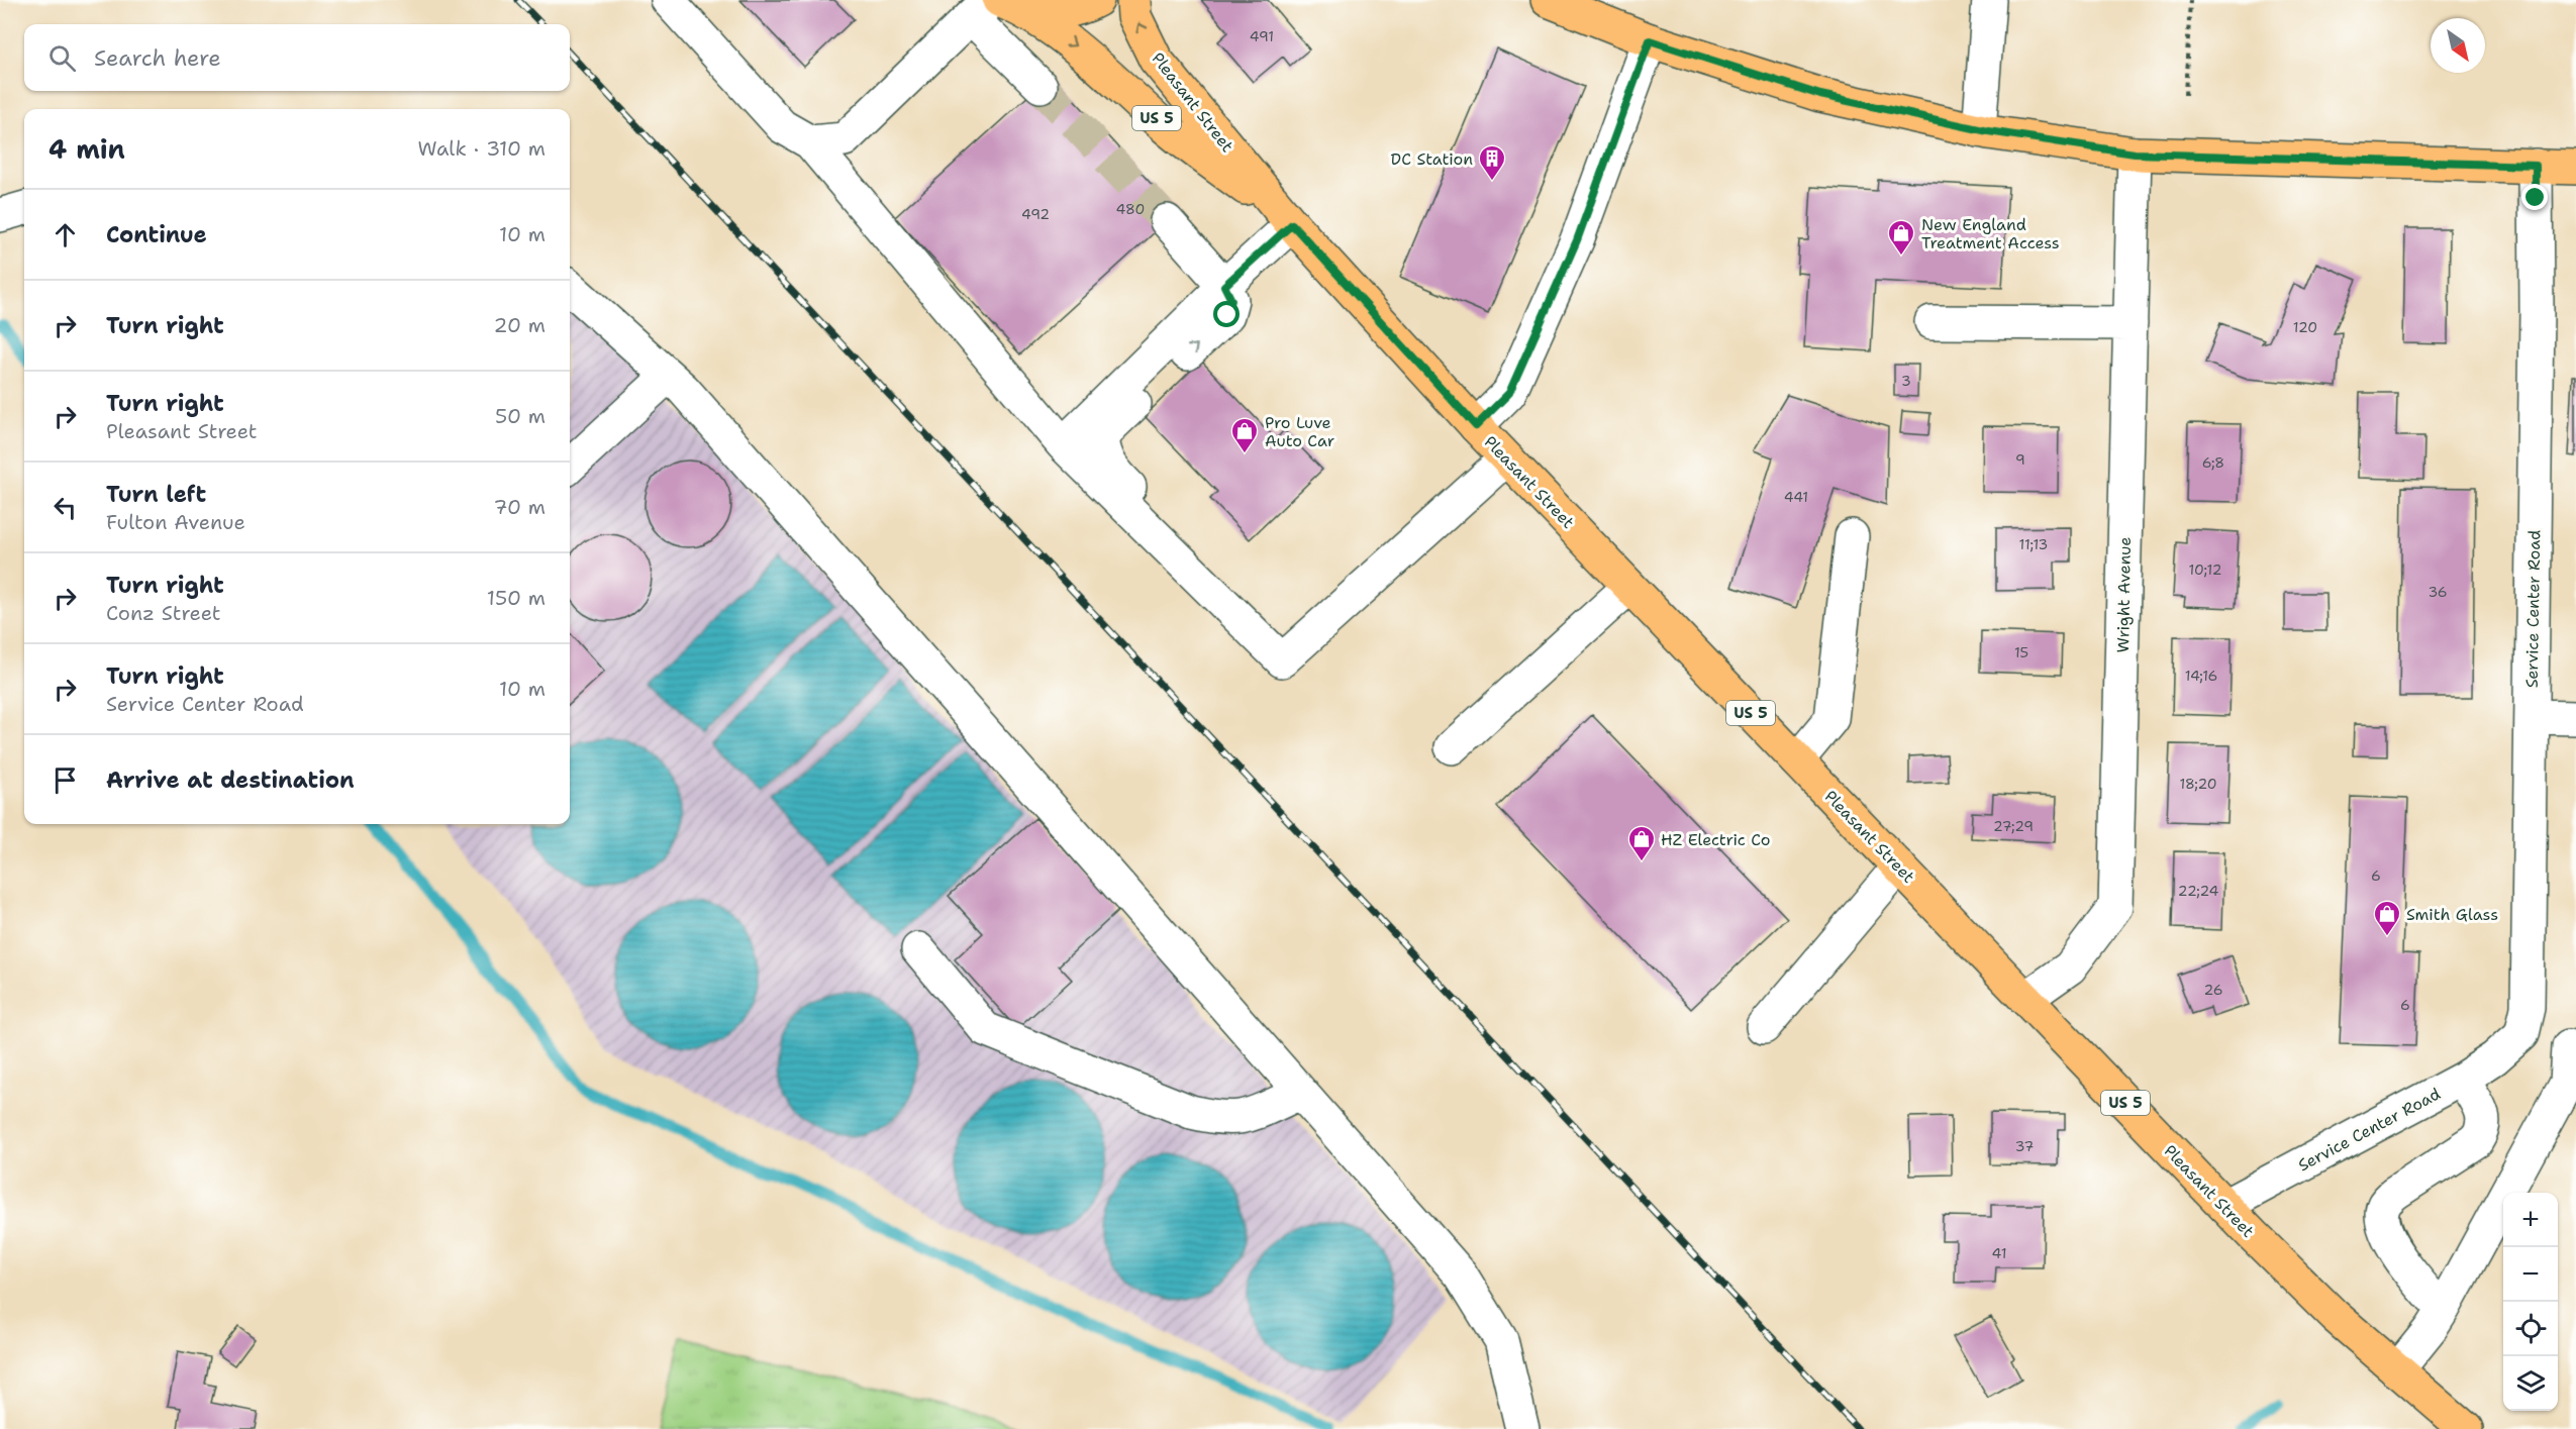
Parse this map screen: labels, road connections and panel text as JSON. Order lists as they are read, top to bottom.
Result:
{
  "streets": {
    "main road": ["Pleasant Street", "US 5"],
    "street": ["Wright Avenue", "Service Center Road"]
  },
  "crossings": [
    ["Pleasant Street", "Wright Avenue"],
    ["Pleasant Street", "Service Center Road"]
  ],
  "places": {
    "building": ["DC Station"],
    "shop": [
      "New England Treatment Access",
      "Pro Luve Auto Car",
      "HZ Electric Co",
      "Smith Glass"
    ]
  },
  "house_numbers": [
    "491",
    "480",
    "492",
    "120",
    "3",
    "9",
    "6;8",
    "441",
    "11;13",
    "10;12",
    "36",
    "15",
    "14;16",
    "18;20",
    "27;29",
    "6",
    "22;24",
    "26",
    "6",
    "37",
    "41"
  ],
  "north": "bottom right",
  "page": {
    "search": "Search here",
    "heading": ["4 min", "Walk · 310 m"],
    "list": [
      ["Continue", "10 m"],
      ["Turn right", "20 m"],
      ["Turn right", "Pleasant Street", "50 m"],
      ["Turn left", "Fulton Avenue", "70 m"],
      ["Turn right", "Conz Street", "150 m"],
      ["Turn right", "Service Center Road", "10 m"],
      "Arrive at destination"
    ],
    "map_buttons": ["+", "−"]
  }
}
